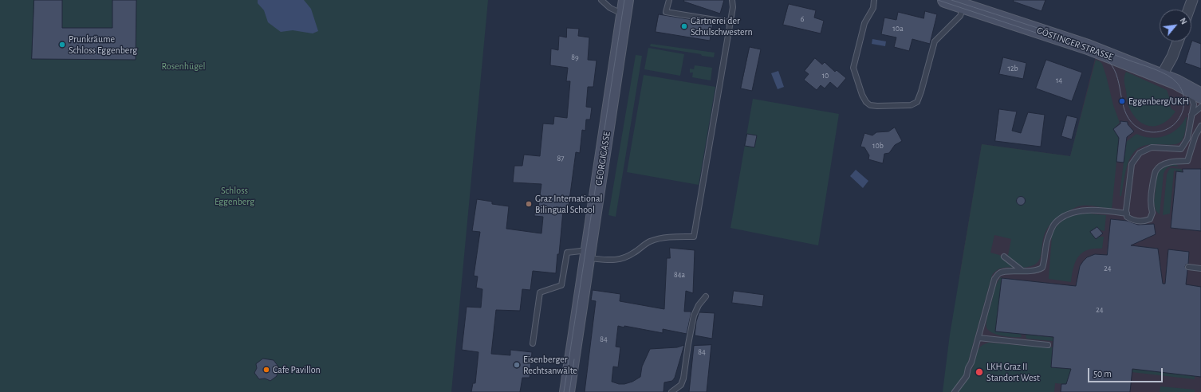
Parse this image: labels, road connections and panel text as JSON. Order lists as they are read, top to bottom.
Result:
{
  "streets": {
    "main road": ["GÖSTINGER STRASSE", "GEORGIGASSE"]
  },
  "parks": ["Rosenhügel", "Schloss Eggenberg"],
  "places": [
    "Gärtnerei der Schulschwestern",
    "Prunkräume Schloss Eggenberg",
    "Eggenberg/UKH",
    "Graz International Bilingual School",
    "Eisenberger Rechtsanwälte",
    "Cafe Pavillon",
    "LKH Graz II Standort West"
  ],
  "house_numbers": [
    "6",
    "10a",
    "89",
    "12b",
    "10",
    "14",
    "10b",
    "87",
    "24",
    "84a",
    "24",
    "84",
    "84"
  ],
  "scale_bar": "50 m",
  "north": "top right"
}
